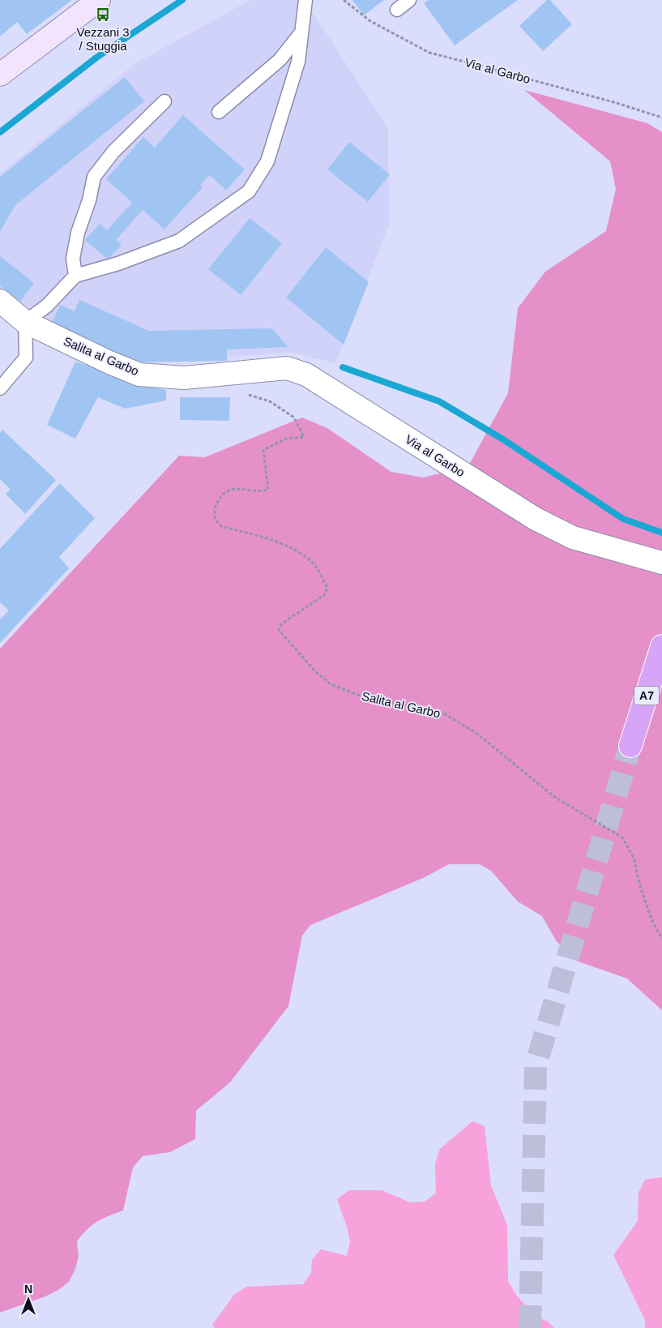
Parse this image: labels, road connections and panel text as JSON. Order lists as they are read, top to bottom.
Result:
{
  "streets": {
    "highway": ["A7"],
    "street": ["Via al Garbo", "Salita al Garbo"]
  },
  "crossings": [
    ["Via al Garbo", "Salita al Garbo"]
  ],
  "places": {
    "bus stop": ["Vezzani 3 / Stuggia"]
  },
  "north": "top"
}
